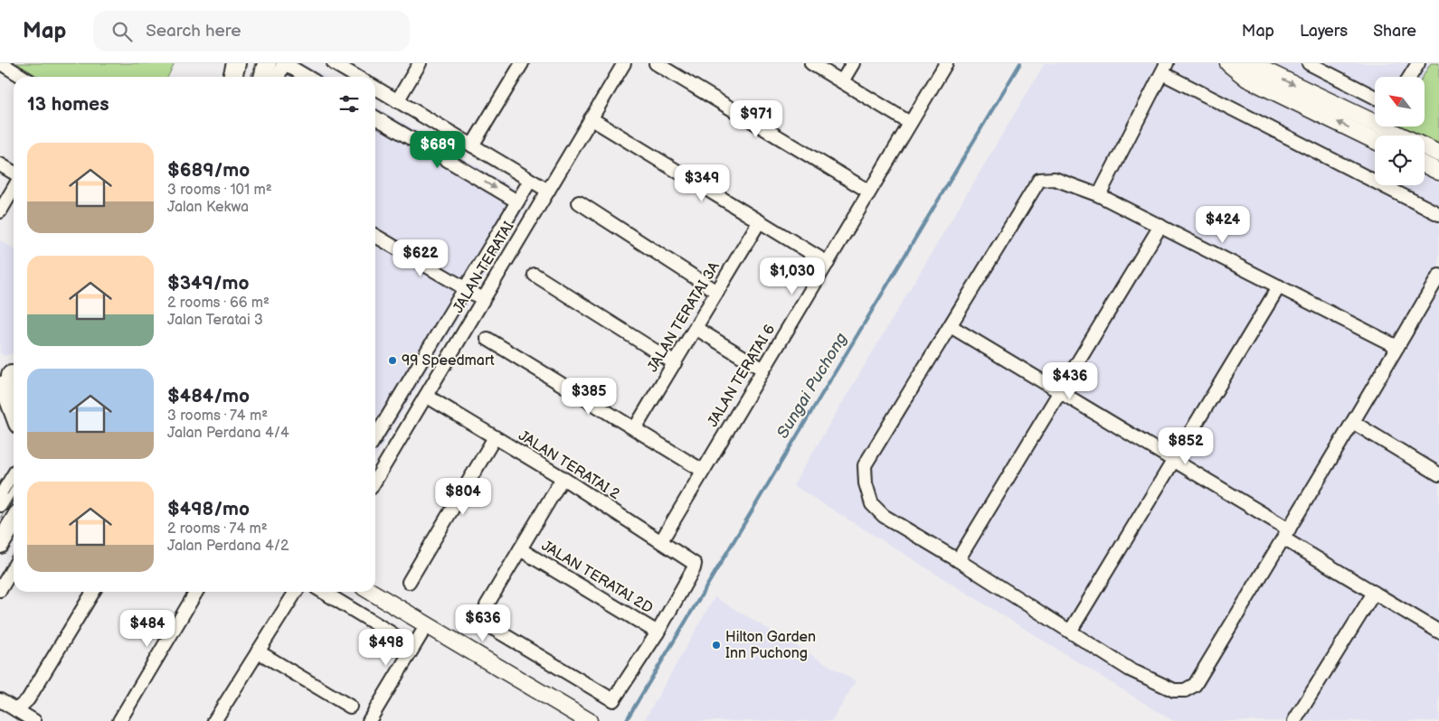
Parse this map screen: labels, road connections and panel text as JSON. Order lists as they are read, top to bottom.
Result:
{
  "streets": {
    "street": [
      "JALAN TERATAI",
      "JALAN TERATAI 3A",
      "JALAN TERATAI 6",
      "JALAN TERATAI 2",
      "JALAN TERATAI 2D"
    ]
  },
  "crossings": [
    ["JALAN TERATAI", "JALAN TERATAI 2"],
    ["JALAN TERATAI 6", "JALAN TERATAI 2"],
    ["JALAN TERATAI 2", "JALAN TERATAI 2D"]
  ],
  "water": ["Sungai Puchong"],
  "places": ["99 Speedmart", "Hilton Garden Inn Puchong"],
  "north": "top left",
  "page": {
    "header": "Map",
    "search": "Search here",
    "nav": ["Map", "Layers", "Share"],
    "heading": "13 homes",
    "price": [
      "$971",
      "$689",
      "$349",
      "$424",
      "$622",
      "$1,030",
      "$436",
      "$385",
      "$852",
      "$804",
      "$636",
      "$484",
      "$498"
    ],
    "list": [
      {
        "name": "$689/mo",
        "note": "3 rooms · 101 m² · Jalan Kekwa"
      },
      {
        "name": "$349/mo",
        "note": "2 rooms · 66 m² · Jalan Teratai 3"
      },
      {
        "name": "$484/mo",
        "note": "3 rooms · 74 m² · Jalan Perdana 4/4"
      },
      {
        "name": "$498/mo",
        "note": "2 rooms · 74 m² · Jalan Perdana 4/2"
      }
    ]
  }
}
